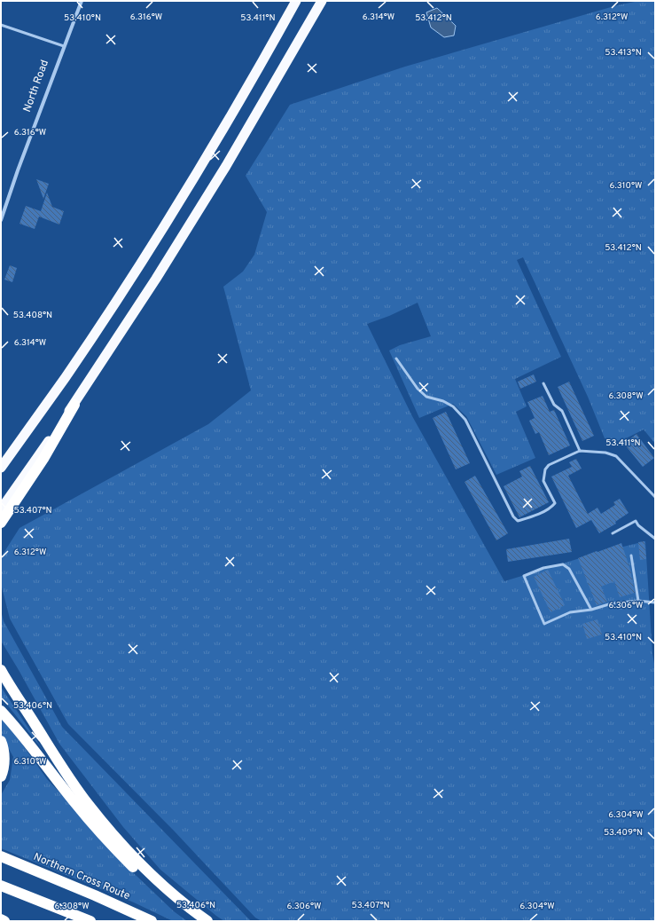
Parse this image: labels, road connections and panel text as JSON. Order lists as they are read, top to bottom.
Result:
{
  "streets": {
    "highway": ["Northern Cross Route"],
    "street": ["North Road"]
  },
  "coordinates": [
    "6.314°W",
    "6.316°W",
    "6.312°W",
    "53.410°N",
    "53.411°N",
    "53.412°N",
    "53.413°N",
    "6.310°W",
    "53.408°N",
    "6.308°W",
    "53.407°N",
    "6.306°W",
    "53.406°N",
    "6.304°W",
    "53.409°N"
  ]
}
